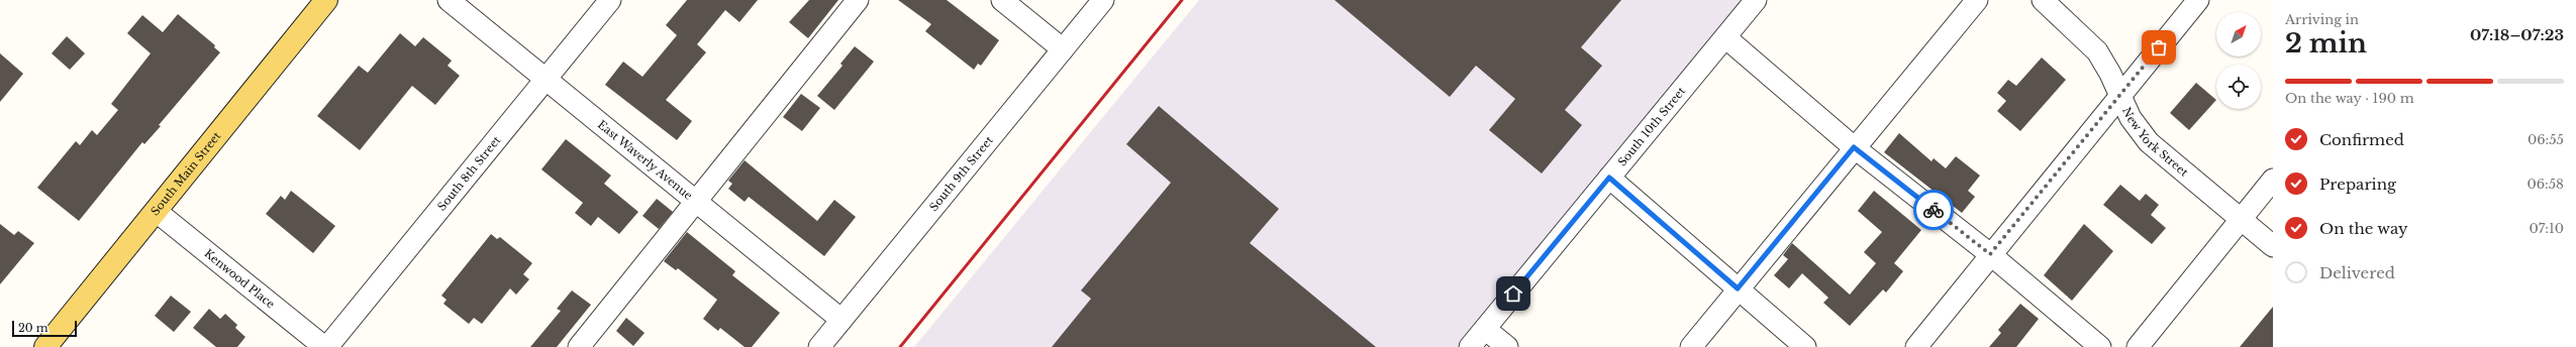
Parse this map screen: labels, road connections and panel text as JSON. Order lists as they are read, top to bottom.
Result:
{
  "streets": {
    "main road": ["South Main Street"],
    "street": [
      "South 10th Street",
      "New York Street",
      "East Waverly Avenue",
      "South 8th Street",
      "South 9th Street",
      "Kenwood Place"
    ]
  },
  "crossings": [
    ["East Waverly Avenue", "South 8th Street"],
    ["East Waverly Avenue", "South 9th Street"],
    ["South Main Street", "Kenwood Place"],
    ["South 8th Street", "Kenwood Place"]
  ],
  "scale_bar": "20 m",
  "north": "top right",
  "page": {
    "heading": ["2 min", "Arriving in", "07:18–07:23"],
    "bar": "On the way · 190 m",
    "list": [
      ["Confirmed", "06:55"],
      ["Preparing", "06:58"],
      ["On the way", "07:10"],
      "Delivered"
    ],
    "scale": "20 m"
  }
}
